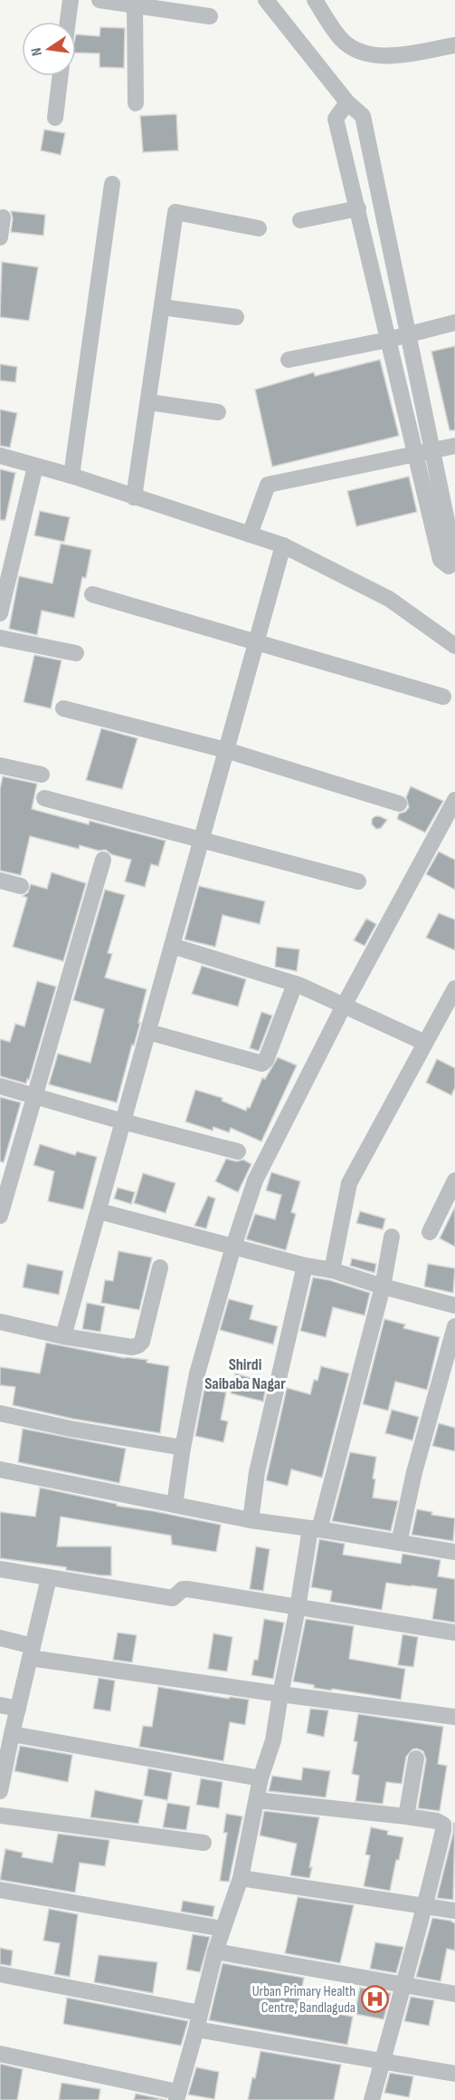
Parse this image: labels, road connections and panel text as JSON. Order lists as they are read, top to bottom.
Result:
{
  "districts": ["Shirdi Saibaba Nagar"],
  "places": {
    "hospital": ["Urban Primary Health Centre, Bandlaguda"]
  },
  "north": "left"
}
